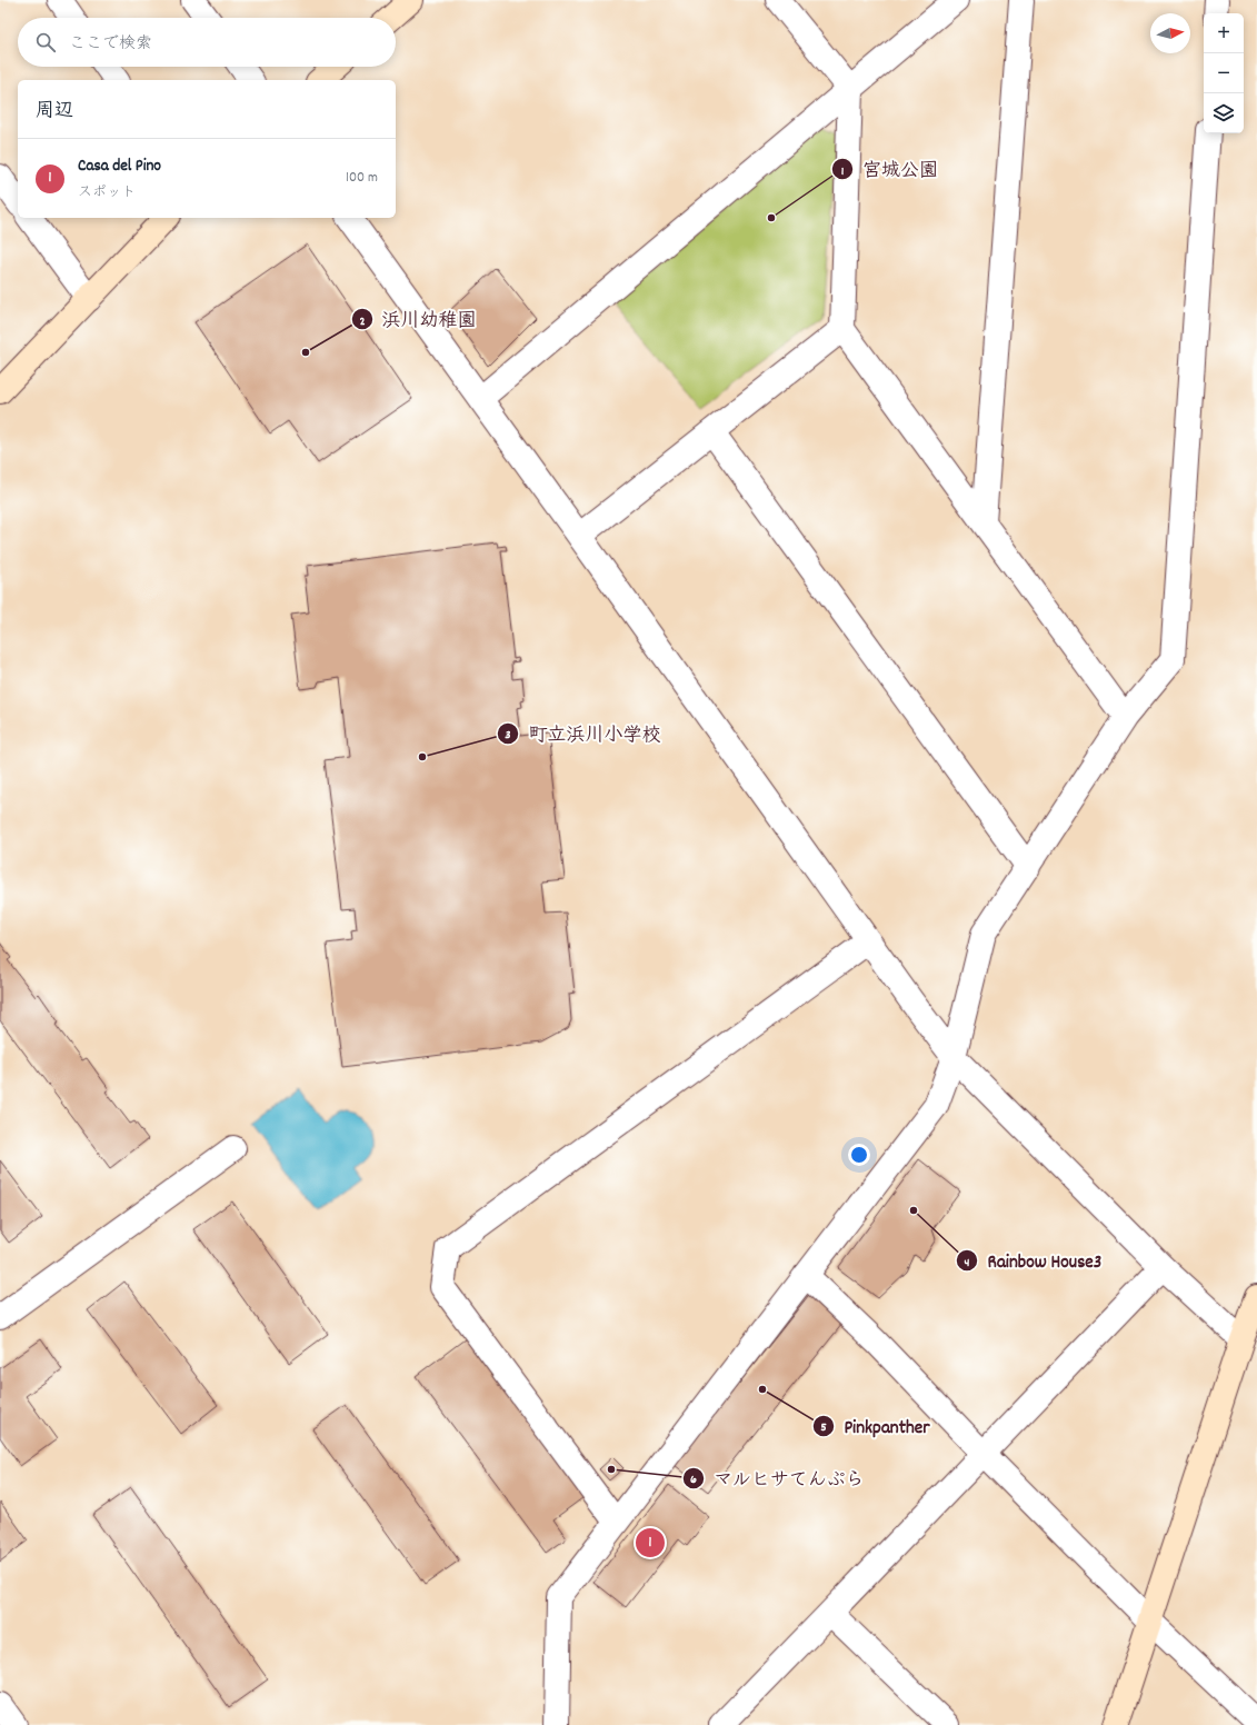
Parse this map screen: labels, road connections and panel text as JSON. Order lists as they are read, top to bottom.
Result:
{
  "places": [
    "宮城公園",
    "浜川幼稚園",
    "町立浜川小学校",
    "Rainbow House3",
    "Pinkpanther",
    "マルヒサてんぷら"
  ],
  "north": "right",
  "page": {
    "map_buttons": ["+", "−"],
    "search": "ここで検索",
    "heading": "周辺",
    "list": [
      {
        "mark": "1",
        "name": "Casa del Pino",
        "note": "スポット",
        "value": "100 m"
      }
    ],
    "pins": "1"
  }
}
